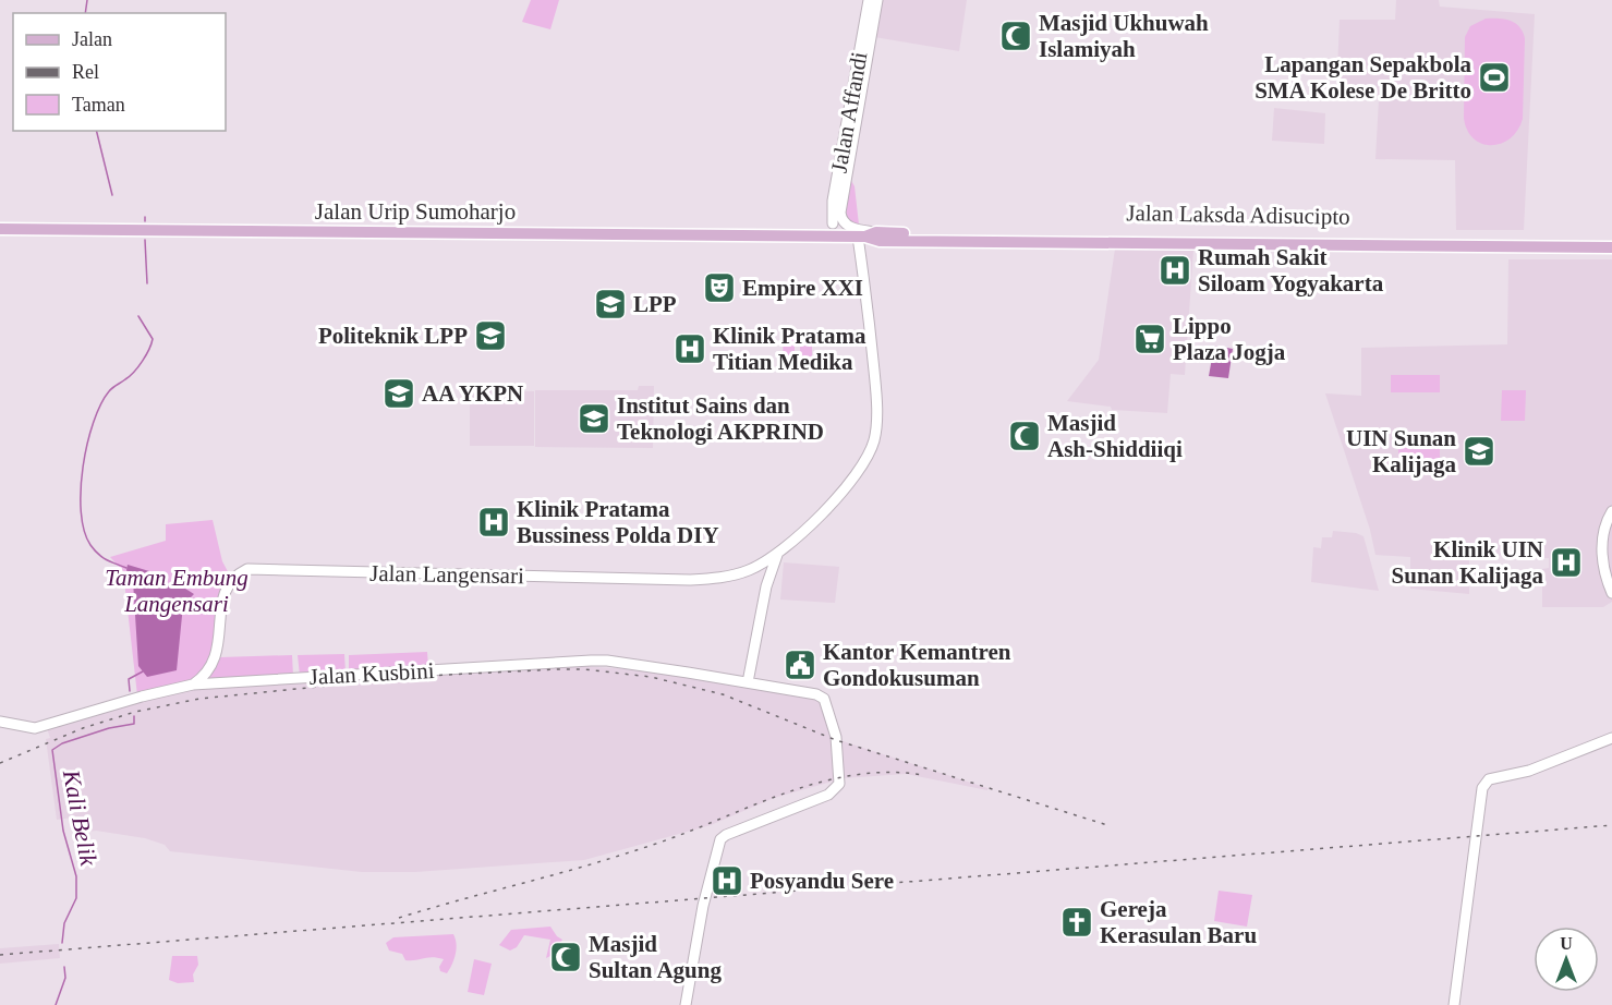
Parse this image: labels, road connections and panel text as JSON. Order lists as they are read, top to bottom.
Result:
{
  "streets": {
    "main road": [
      "Jalan Affandi",
      "Jalan Urip Sumoharjo",
      "Jalan Laksda Adisucipto",
      "Jalan Langensari",
      "Jalan Kusbini"
    ]
  },
  "crossings": [
    ["Jalan Urip Sumoharjo", "Jalan Laksda Adisucipto"],
    ["Jalan Laksda Adisucipto", "Jalan Langensari"],
    ["Jalan Langensari", "Jalan Kusbini"]
  ],
  "water": ["Kali Belik"],
  "parks": ["Taman Embung Langensari"],
  "places": {
    "mosque": ["Masjid Ukhuwah Islamiyah", "Masjid Ash-Shiddiiqi", "Masjid Sultan Agung"],
    "sports": ["Lapangan Sepakbola SMA Kolese De Britto"],
    "hospital": [
      "Rumah Sakit Siloam Yogyakarta",
      "Klinik Pratama Titian Medika",
      "Klinik Pratama Bussiness Polda DIY",
      "Klinik UIN Sunan Kalijaga",
      "Posyandu Sere"
    ],
    "theatre": ["Empire XXI"],
    "school or university": [
      "LPP",
      "Politeknik LPP",
      "AA YKPN",
      "Institut Sains dan Teknologi AKPRIND",
      "UIN Sunan Kalijaga"
    ],
    "supermarket": ["Lippo Plaza Jogja"],
    "public building": ["Kantor Kemantren Gondokusuman"],
    "church": ["Gereja Kerasulan Baru"]
  },
  "legend": ["Jalan", "Rel", "Taman"],
  "north": "top"
}
